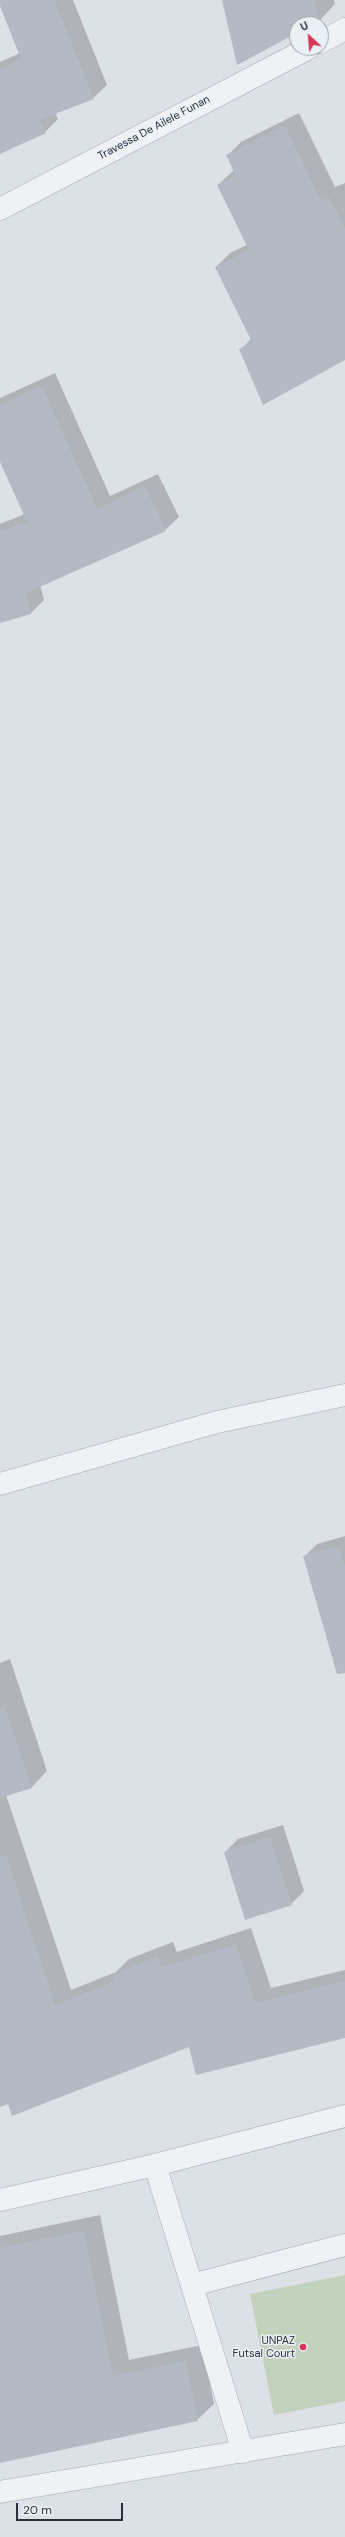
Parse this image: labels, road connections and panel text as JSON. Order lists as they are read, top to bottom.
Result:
{
  "streets": {
    "street": ["Travessa De Ailele Funan"]
  },
  "places": ["UNPAZ Futsal Court"],
  "scale_bar": "20 m",
  "north": "top left"
}
